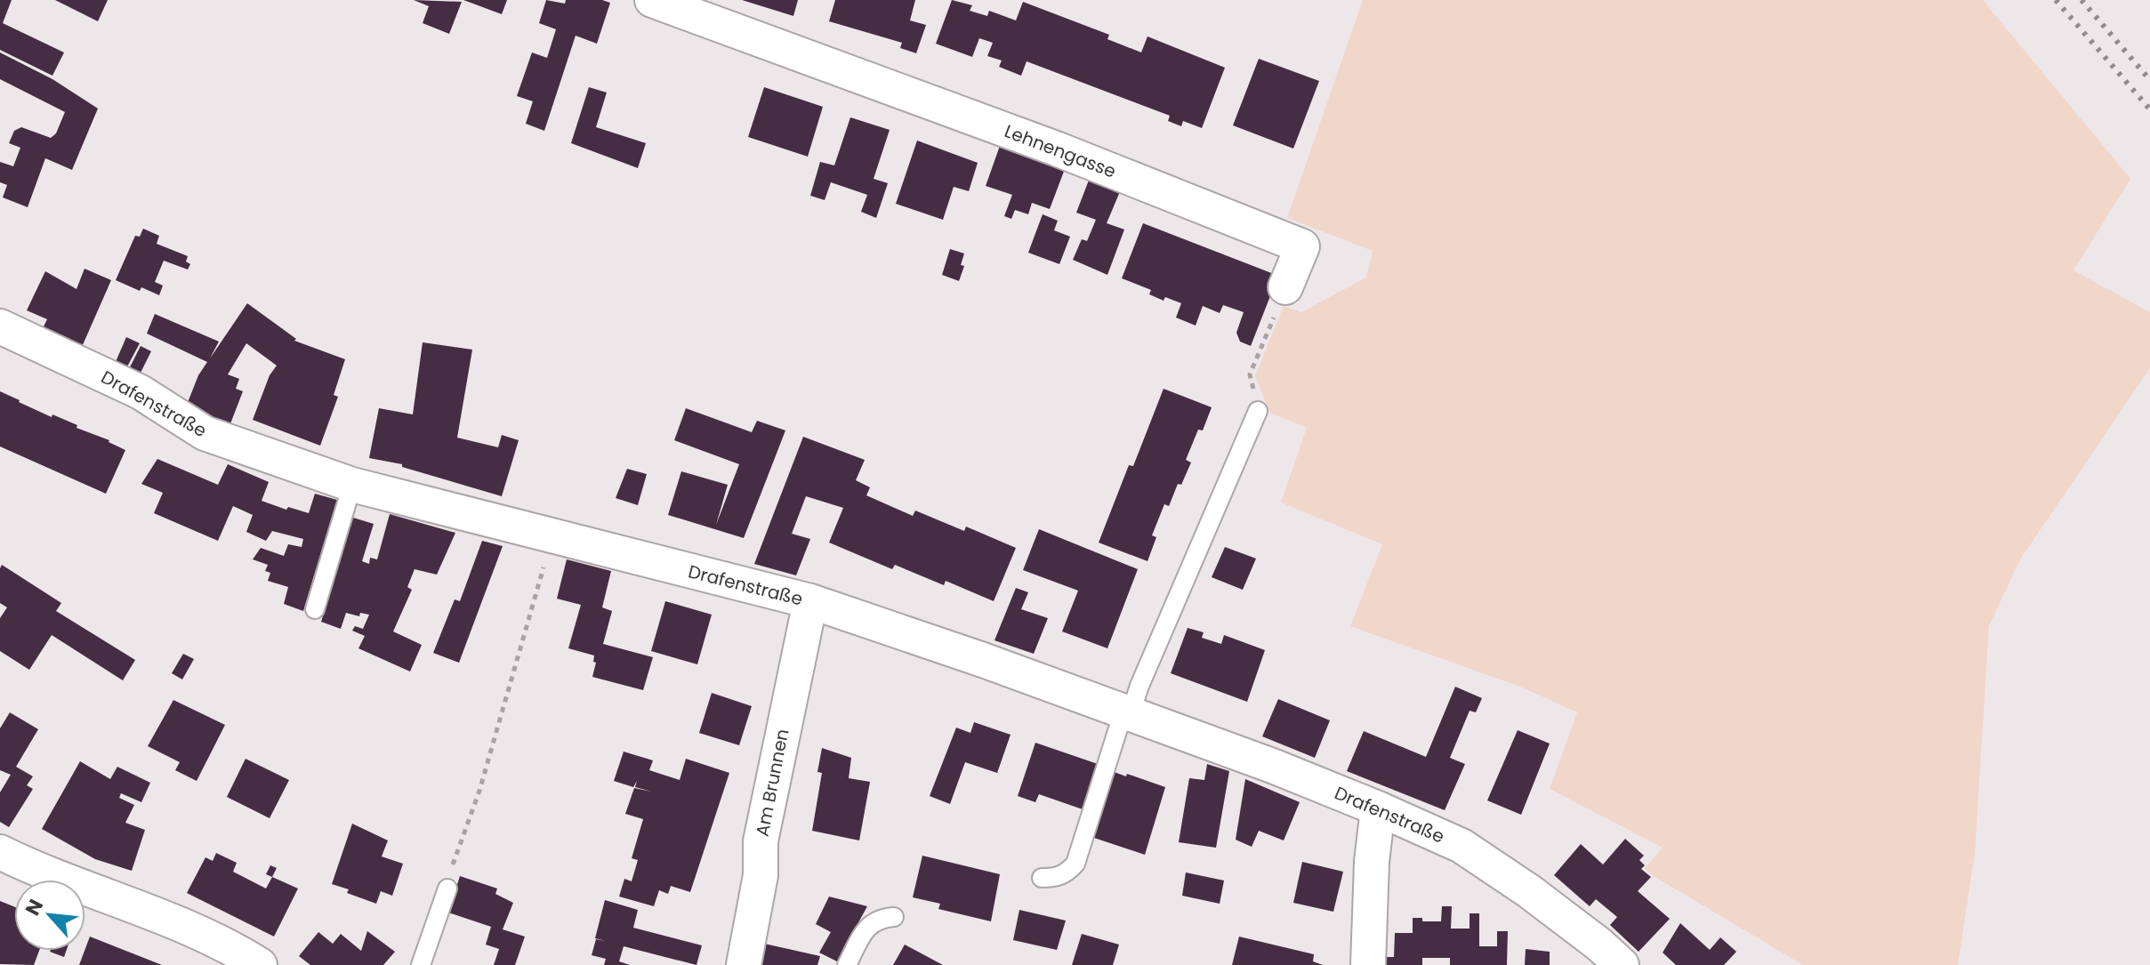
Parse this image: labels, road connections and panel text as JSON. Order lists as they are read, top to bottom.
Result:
{
  "streets": {
    "street": ["Lehnengasse", "Drafenstraße", "Am Brunnen"]
  },
  "crossings": [
    ["Drafenstraße", "Am Brunnen"]
  ],
  "north": "top left"
}
